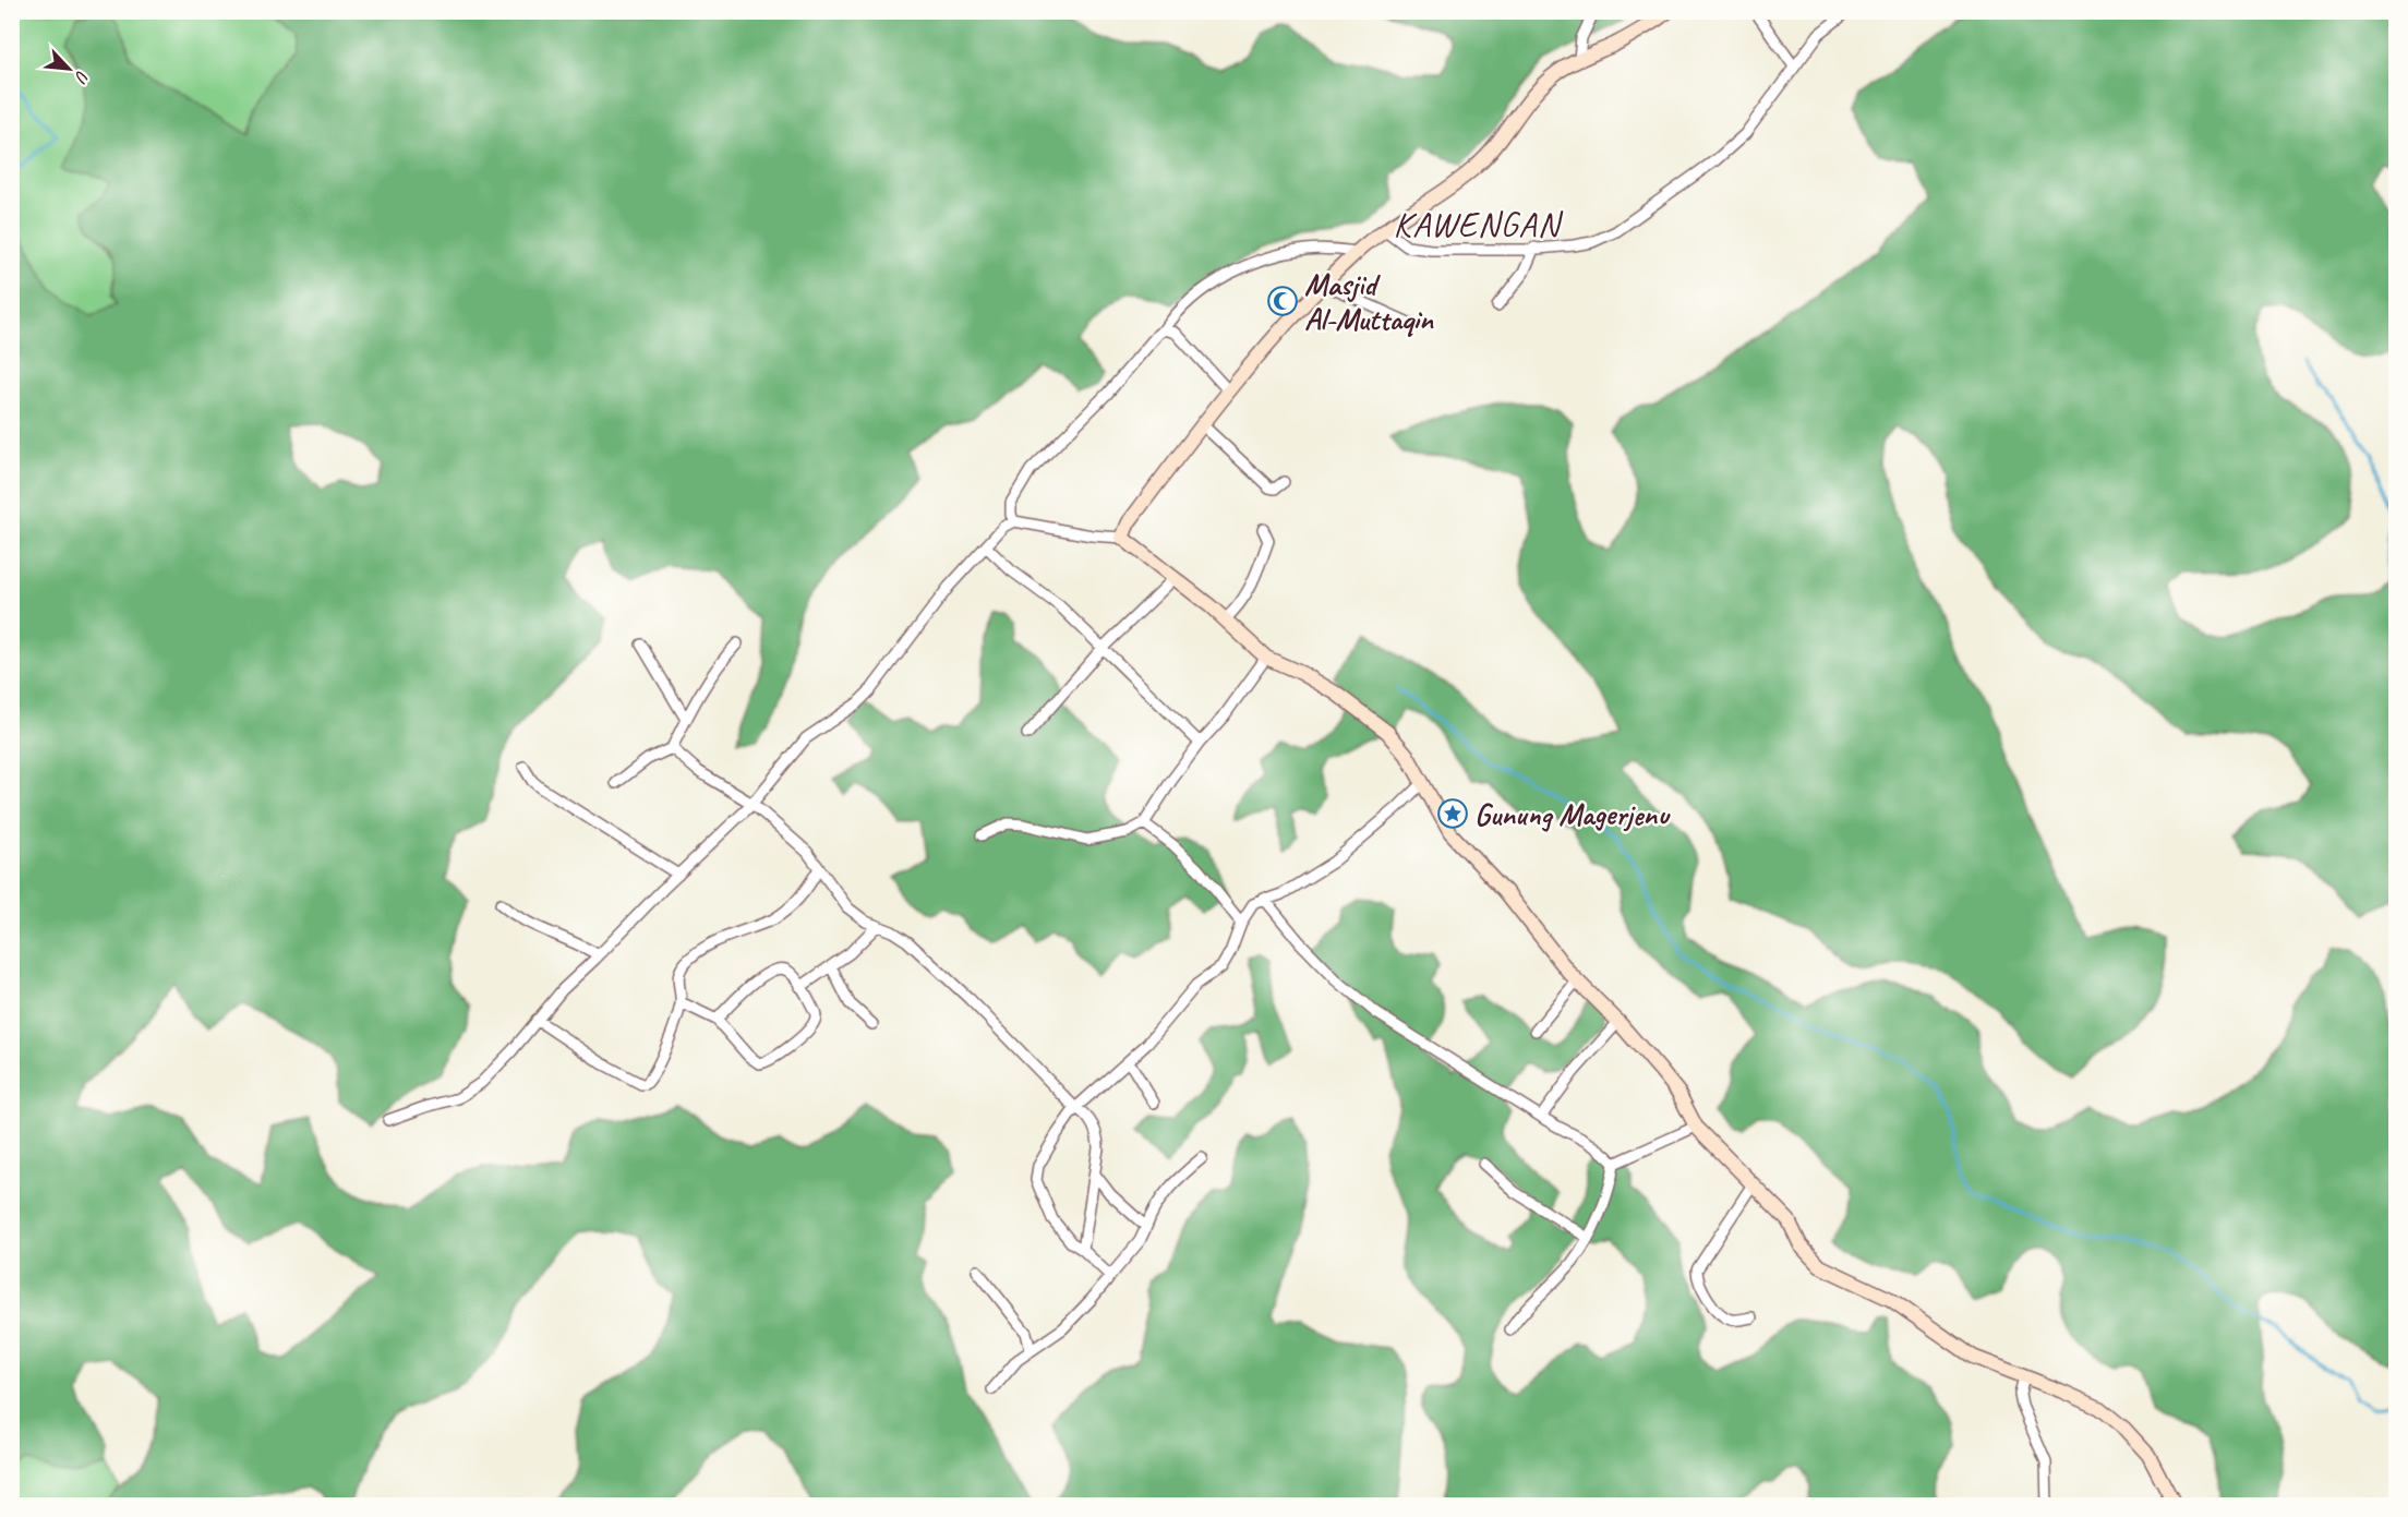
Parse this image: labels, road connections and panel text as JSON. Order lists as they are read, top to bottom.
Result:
{
  "districts": ["KAWENGAN"],
  "places": {
    "mosque": ["Masjid Al-Muttaqin"],
    "place": ["Gunung Magerjenu"]
  },
  "north": "bottom right"
}
